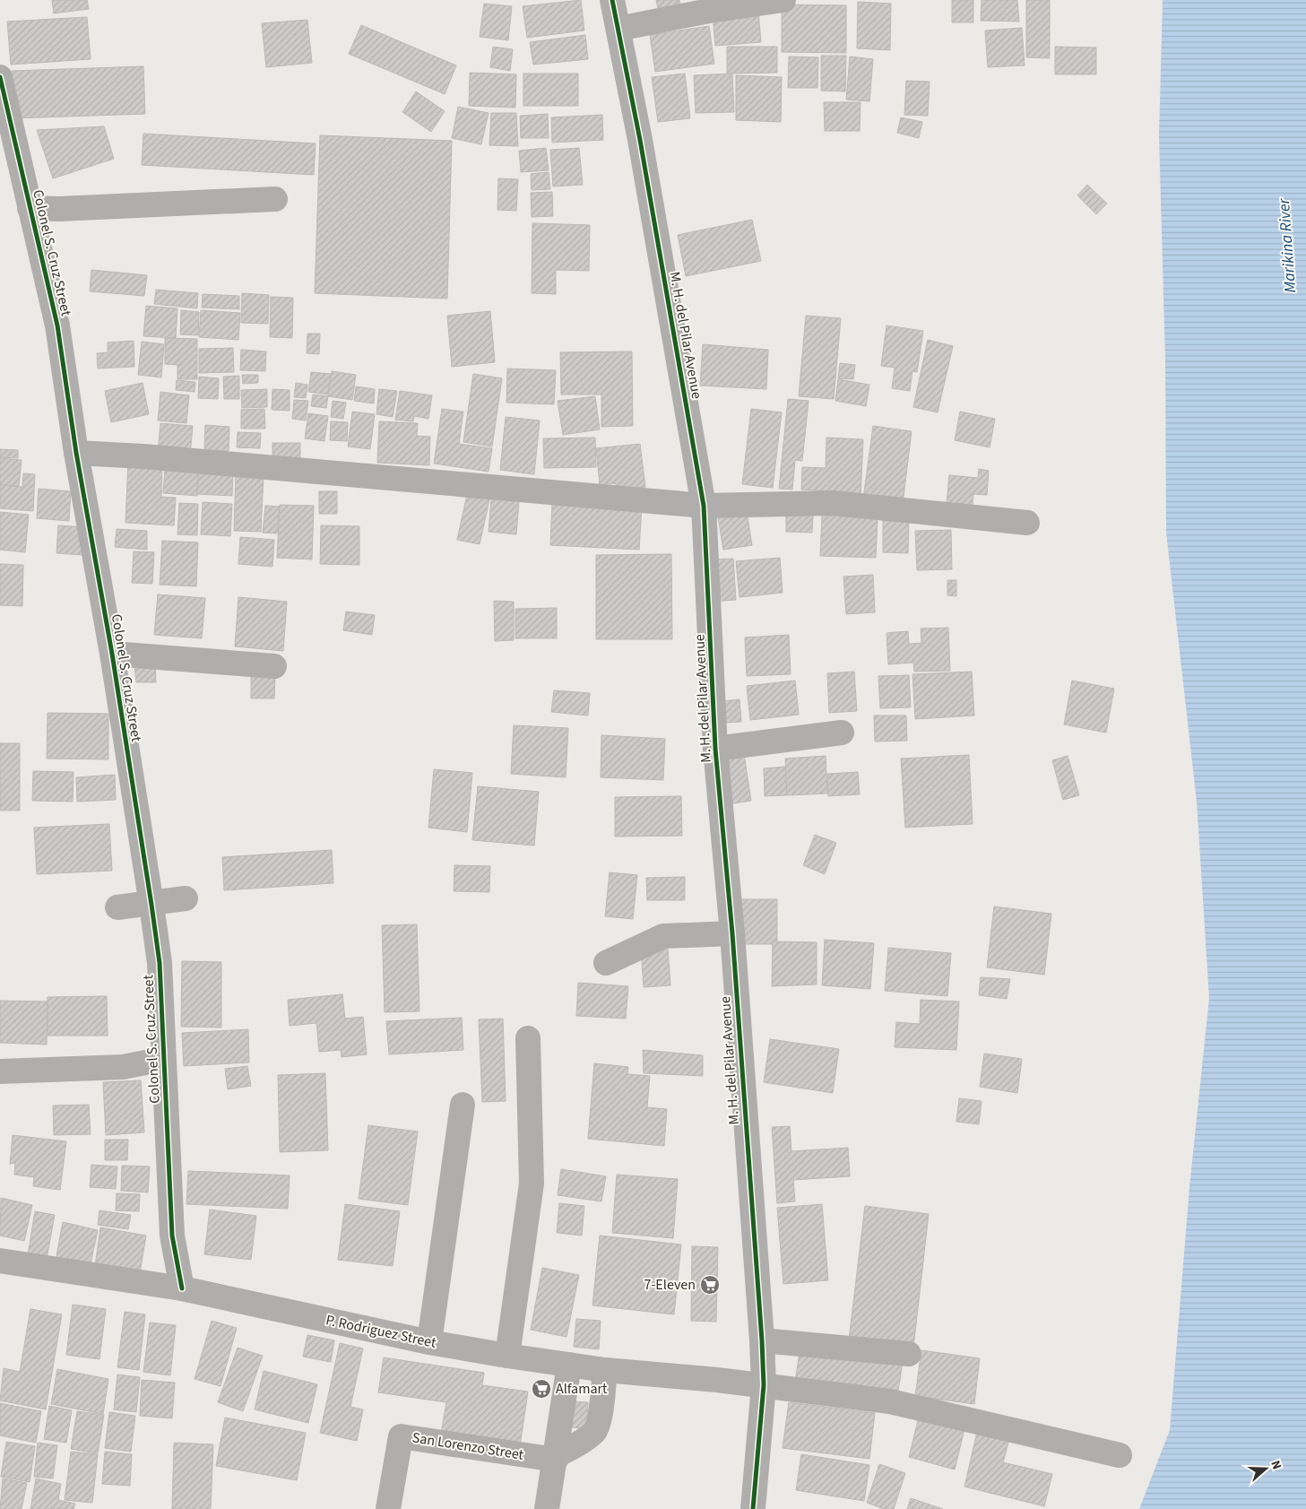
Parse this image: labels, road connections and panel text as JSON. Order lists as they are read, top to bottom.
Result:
{
  "streets": {
    "street": [
      "Colonel S. Cruz Street",
      "M. H. del Pilar Avenue",
      "P. Rodriguez Street",
      "San Lorenzo Street"
    ]
  },
  "crossings": [
    ["Colonel S. Cruz Street", "P. Rodriguez Street"],
    ["M. H. del Pilar Avenue", "P. Rodriguez Street"]
  ],
  "water": ["Marikina River"],
  "places": {
    "supermarket": ["7-Eleven", "Alfamart"]
  },
  "north": "right"
}
